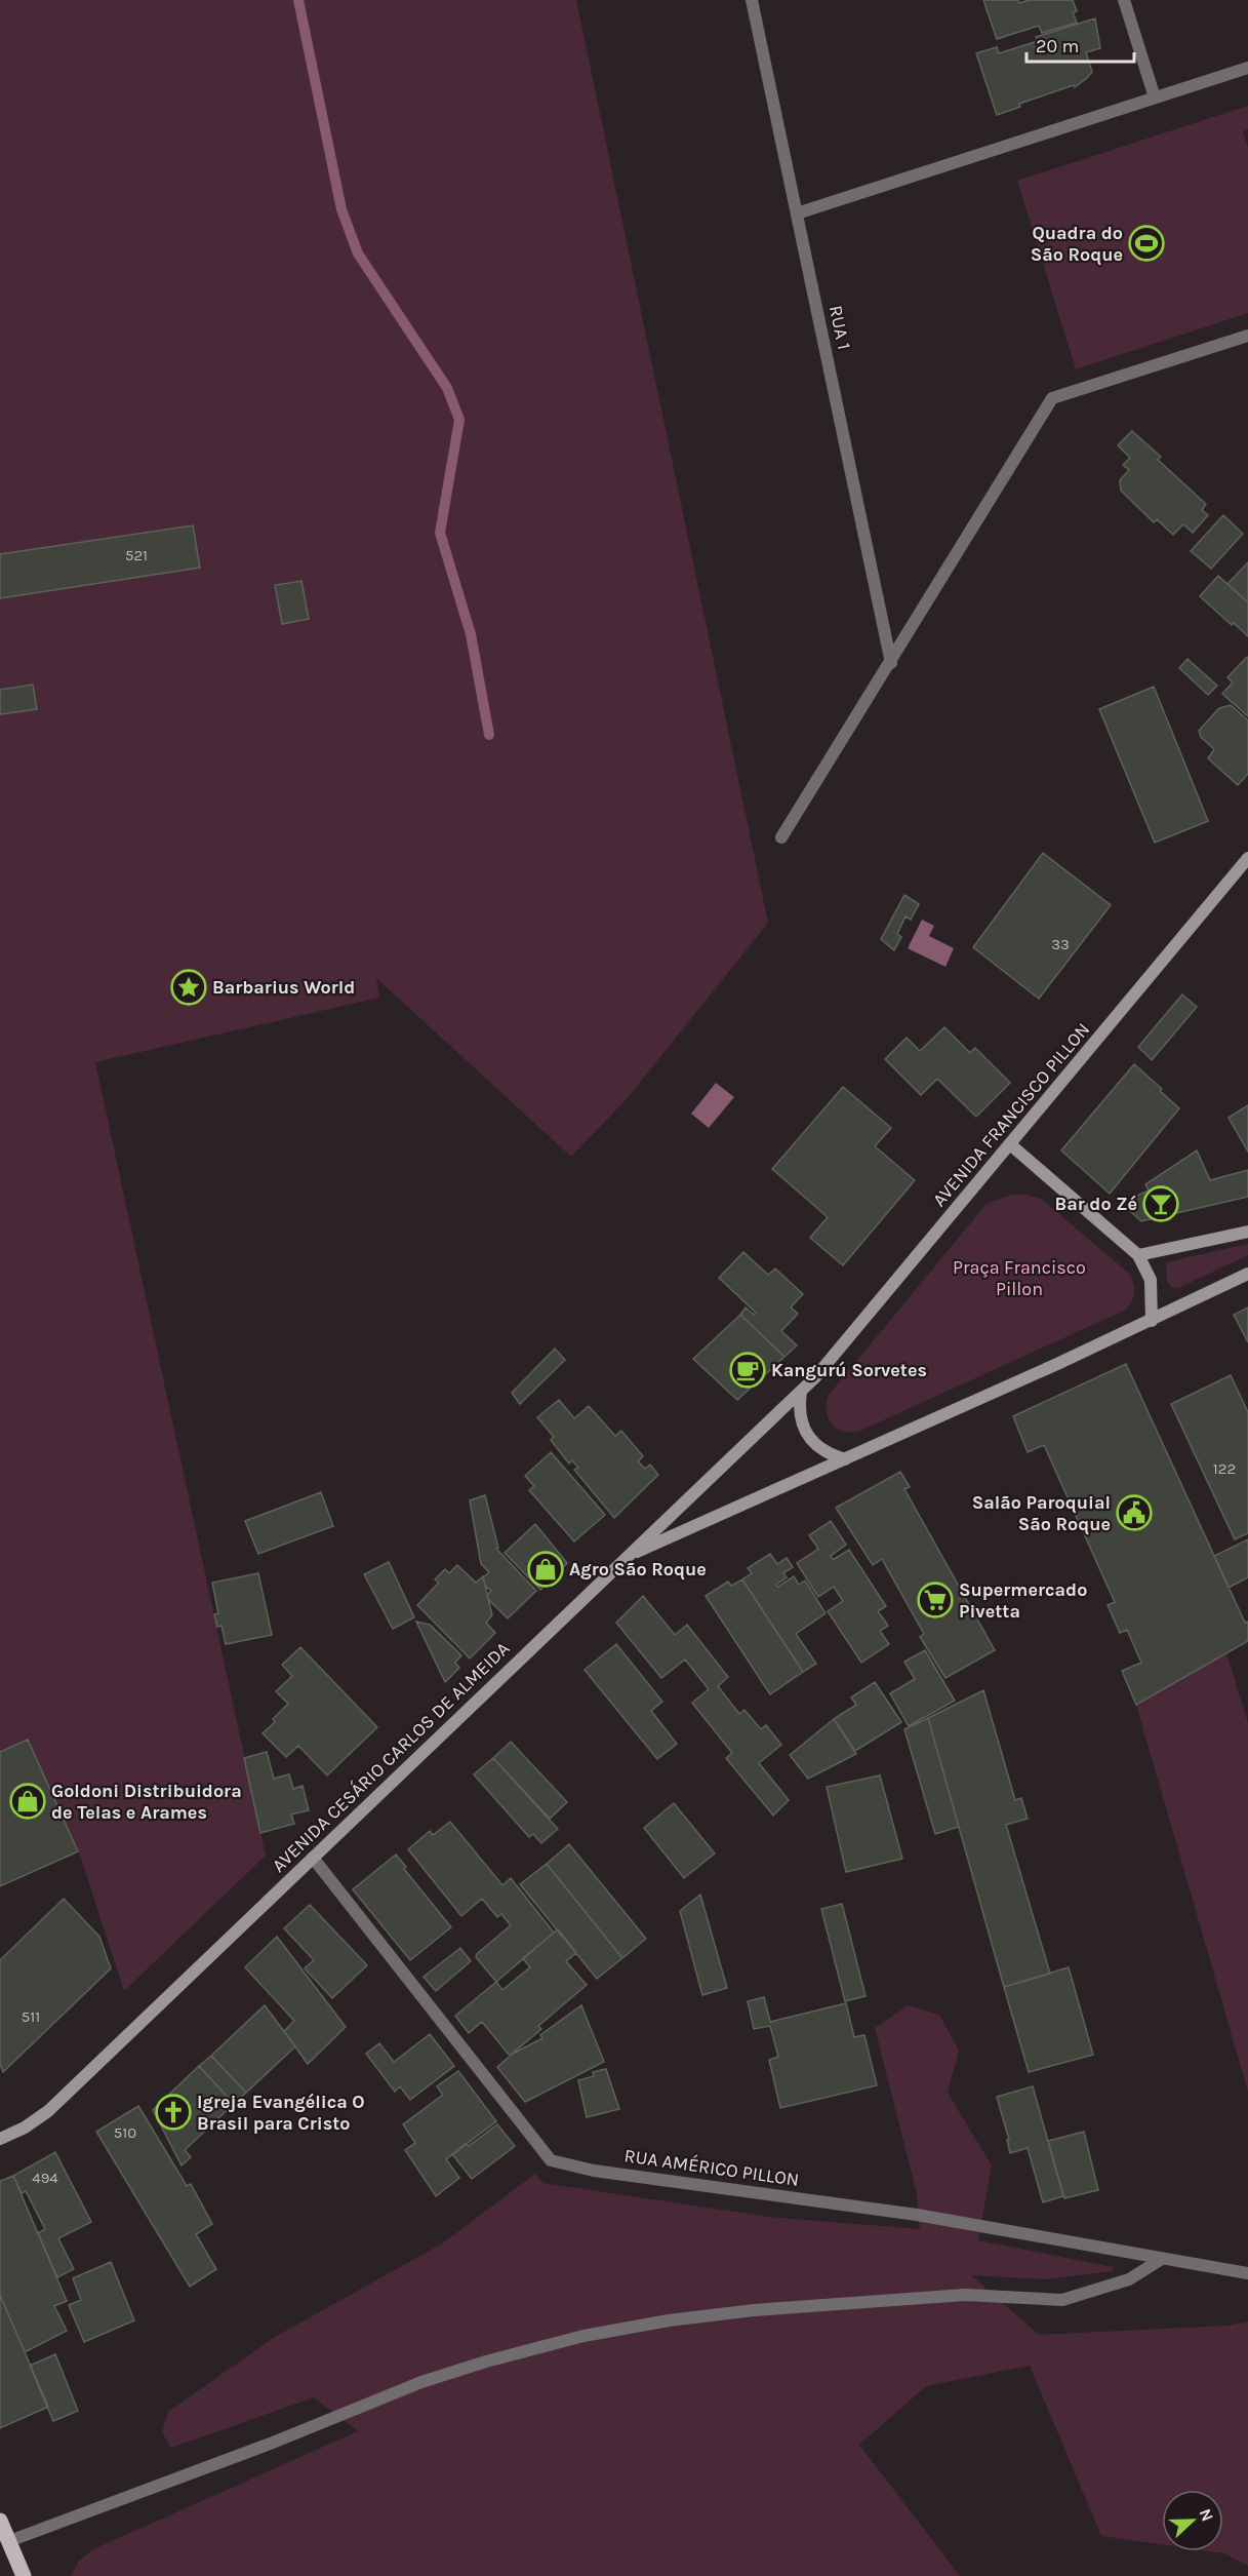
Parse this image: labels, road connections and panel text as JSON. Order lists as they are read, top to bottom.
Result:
{
  "streets": {
    "main road": ["AVENIDA FRANCISCO PILLON", "AVENIDA CESÁRIO CARLOS DE ALMEIDA"],
    "street": ["RUA 1", "RUA AMÉRICO PILLON"]
  },
  "crossings": [
    ["AVENIDA FRANCISCO PILLON", "AVENIDA CESÁRIO CARLOS DE ALMEIDA"],
    ["AVENIDA CESÁRIO CARLOS DE ALMEIDA", "RUA AMÉRICO PILLON"]
  ],
  "parks": ["Praça Francisco Pillon"],
  "places": {
    "sports": ["Quadra do São Roque"],
    "place": ["Barbarius World"],
    "bar": ["Bar do Zé"],
    "cafe": ["Kangurú Sorvetes"],
    "public building": ["Salão Paroquial São Roque"],
    "shop": ["Agro São Roque", "Goldoni Distribuidora de Telas e Arames"],
    "supermarket": ["Supermercado Pivetta"],
    "church": ["Igreja Evangélica O Brasil para Cristo"]
  },
  "house_numbers": [
    "521",
    "33",
    "122",
    "511",
    "510",
    "494"
  ],
  "scale_bar": "20 m",
  "north": "right"
}
